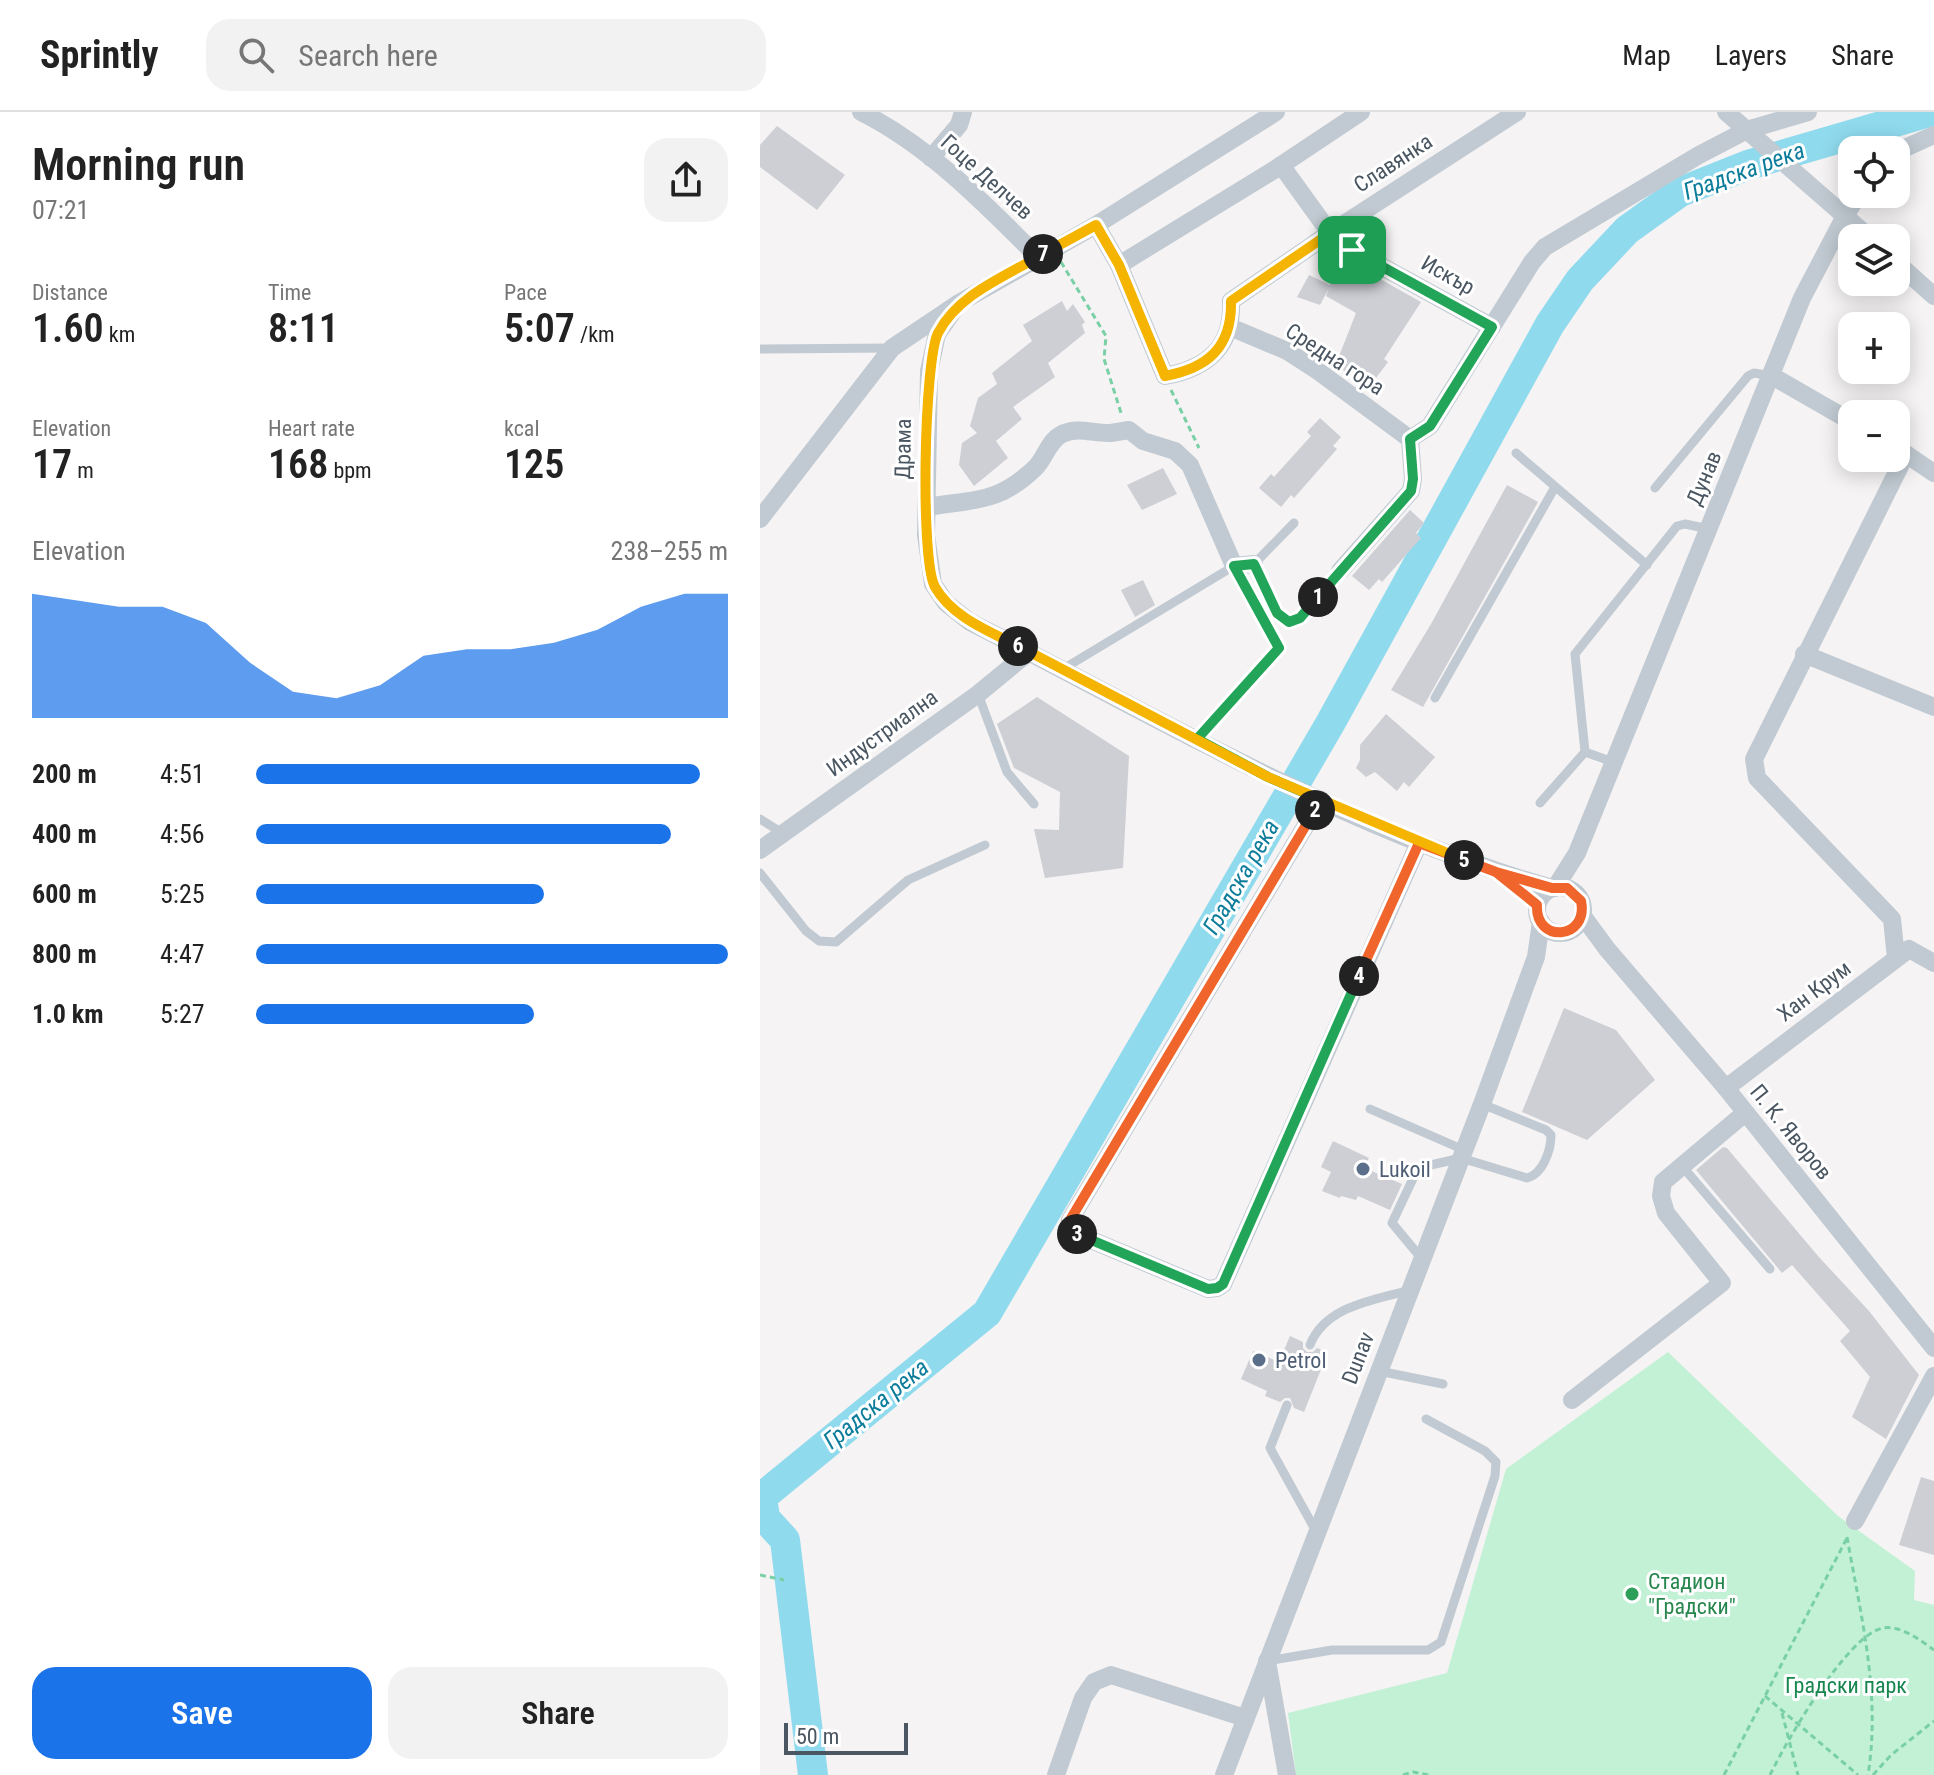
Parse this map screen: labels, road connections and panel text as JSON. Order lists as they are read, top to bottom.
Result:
{
  "streets": {
    "street": [
      "Славянка",
      "Гоце Делчев",
      "Искър",
      "Средна гора",
      "Драма",
      "Дунав",
      "Индустриална",
      "Хан Крум",
      "П. К. Яворов",
      "Dunav"
    ]
  },
  "crossings": [
    ["Славянка", "Искър"],
    ["Славянка", "Средна гора"],
    ["Гоце Делчев", "Драма"],
    ["Драма", "Индустриална"],
    ["Драма", "П. К. Яворов"],
    ["Хан Крум", "П. К. Яворов"],
    ["П. К. Яворов", "Dunav"]
  ],
  "water": ["Градска река"],
  "parks": ["Градски парк"],
  "places": ["Lukoil", "Petrol", "Стадион \"Градски\""],
  "scale_bar": "50 m",
  "page": {
    "header": "Sprintly",
    "search": "Search here",
    "nav": ["Map", "Layers", "Share"],
    "heading": ["Morning run", "07:21"],
    "map_buttons": ["+", "−"],
    "pins": [
      "7",
      "1",
      "6",
      "2",
      "5",
      "4",
      "3"
    ],
    "stats": [
      ["Distance", "1.60 km"],
      ["Time", "8:11"],
      ["Pace", "5:07 /km"],
      ["Elevation", "17 m"],
      ["Heart rate", "168 bpm"],
      ["kcal", "125"]
    ],
    "chart": ["Elevation", "238–255 m"],
    "list": [
      {
        "name": "200 m",
        "note": "4:51"
      },
      {
        "name": "400 m",
        "note": "4:56"
      },
      {
        "name": "600 m",
        "note": "5:25"
      },
      {
        "name": "800 m",
        "note": "4:47"
      },
      {
        "name": "1.0 km",
        "note": "5:27"
      }
    ],
    "buttons": ["Save", "Share"],
    "scale": "50 m"
  }
}
